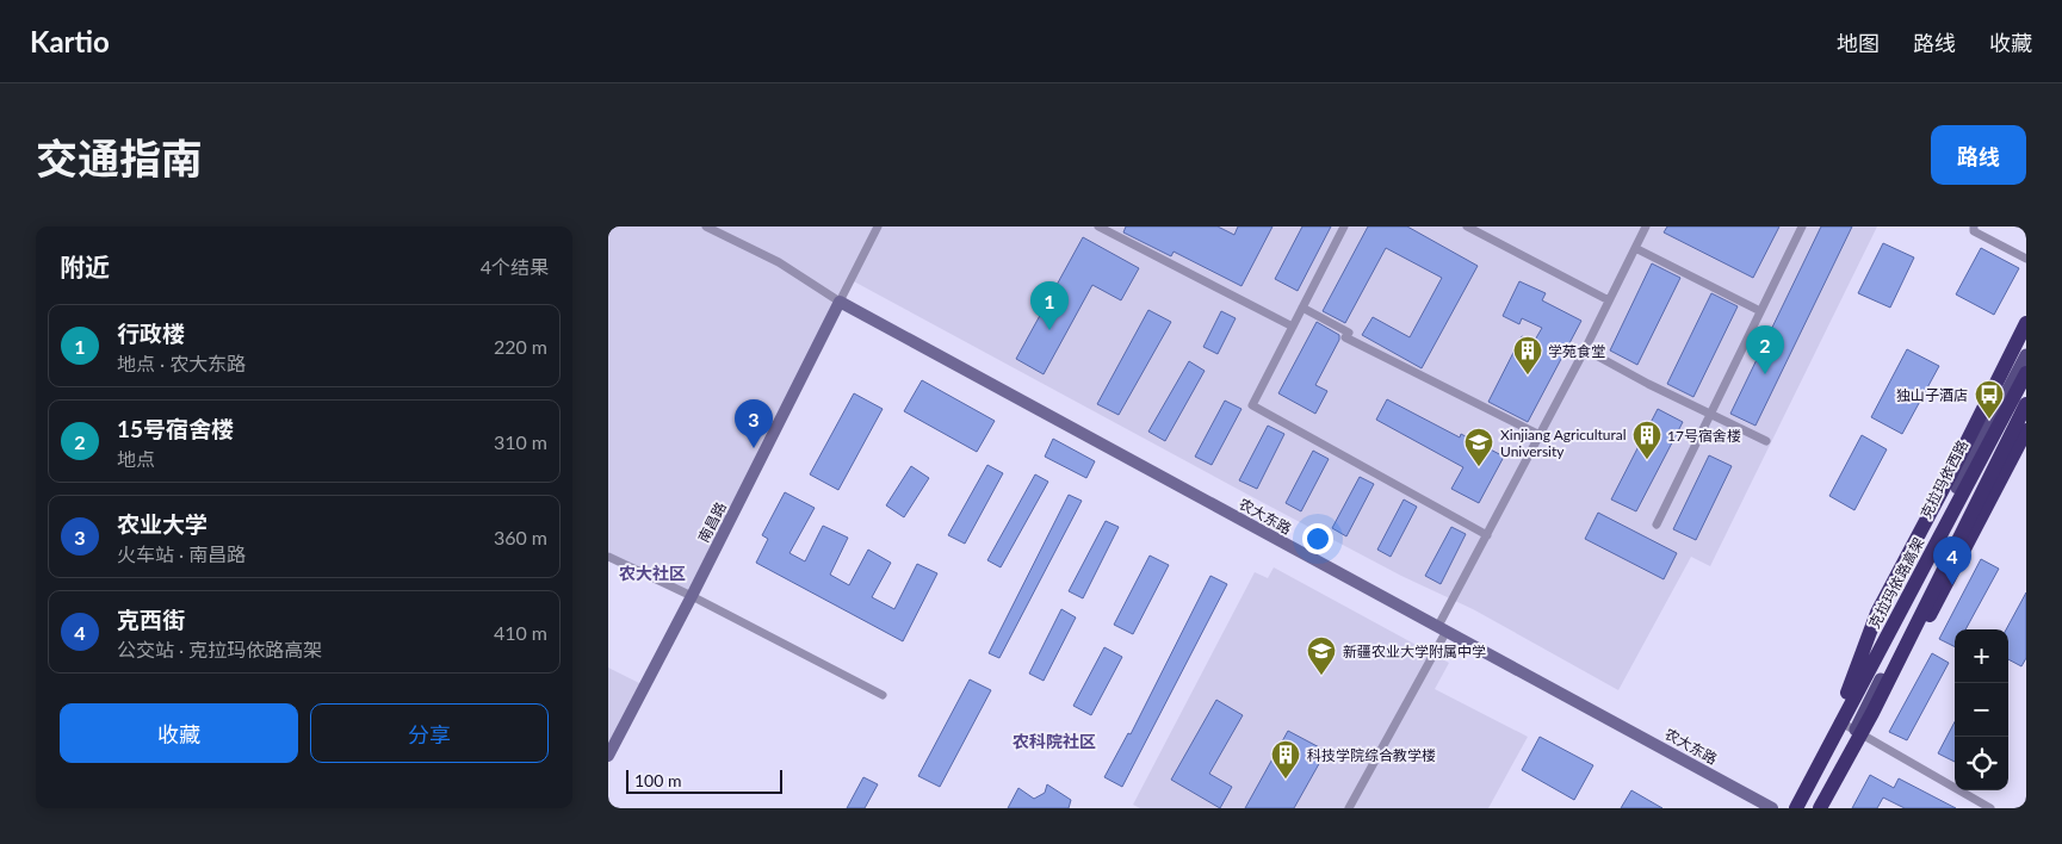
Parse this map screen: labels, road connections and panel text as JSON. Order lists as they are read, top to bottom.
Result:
{
  "streets": {
    "highway": ["克拉玛依路高架"],
    "main road": ["克拉玛依西路", "农大东路", "南昌路"]
  },
  "crossings": [
    ["克拉玛依西路", "克拉玛依路高架"],
    ["农大东路", "南昌路"]
  ],
  "districts": ["农大社区", "农科院社区"],
  "places": {
    "building": ["学苑食堂", "17号宿舍楼", "科技学院综合教学楼"],
    "bus stop": ["独山子酒店"],
    "school or university": ["Xinjiang Agricultural University", "新疆农业大学附属中学"]
  },
  "scale_bar": "100 m",
  "page": {
    "header": "Kartio",
    "nav": ["地图", "路线", "收藏"],
    "title": "交通指南",
    "buttons": [
      "路线",
      ["收藏", "分享"]
    ],
    "heading": ["附近", "4个结果"],
    "pins": [
      "1",
      "2",
      "3",
      "4"
    ],
    "list": [
      {
        "mark": "1",
        "name": "行政楼",
        "note": "地点 · 农大东路",
        "value": "220 m"
      },
      {
        "mark": "2",
        "name": "15号宿舍楼",
        "note": "地点",
        "value": "310 m"
      },
      {
        "mark": "3",
        "name": "农业大学",
        "note": "火车站 · 南昌路",
        "value": "360 m"
      },
      {
        "mark": "4",
        "name": "克西街",
        "note": "公交站 · 克拉玛依路高架",
        "value": "410 m"
      }
    ],
    "map_buttons": ["+", "−"],
    "scale": "100 m"
  }
}
